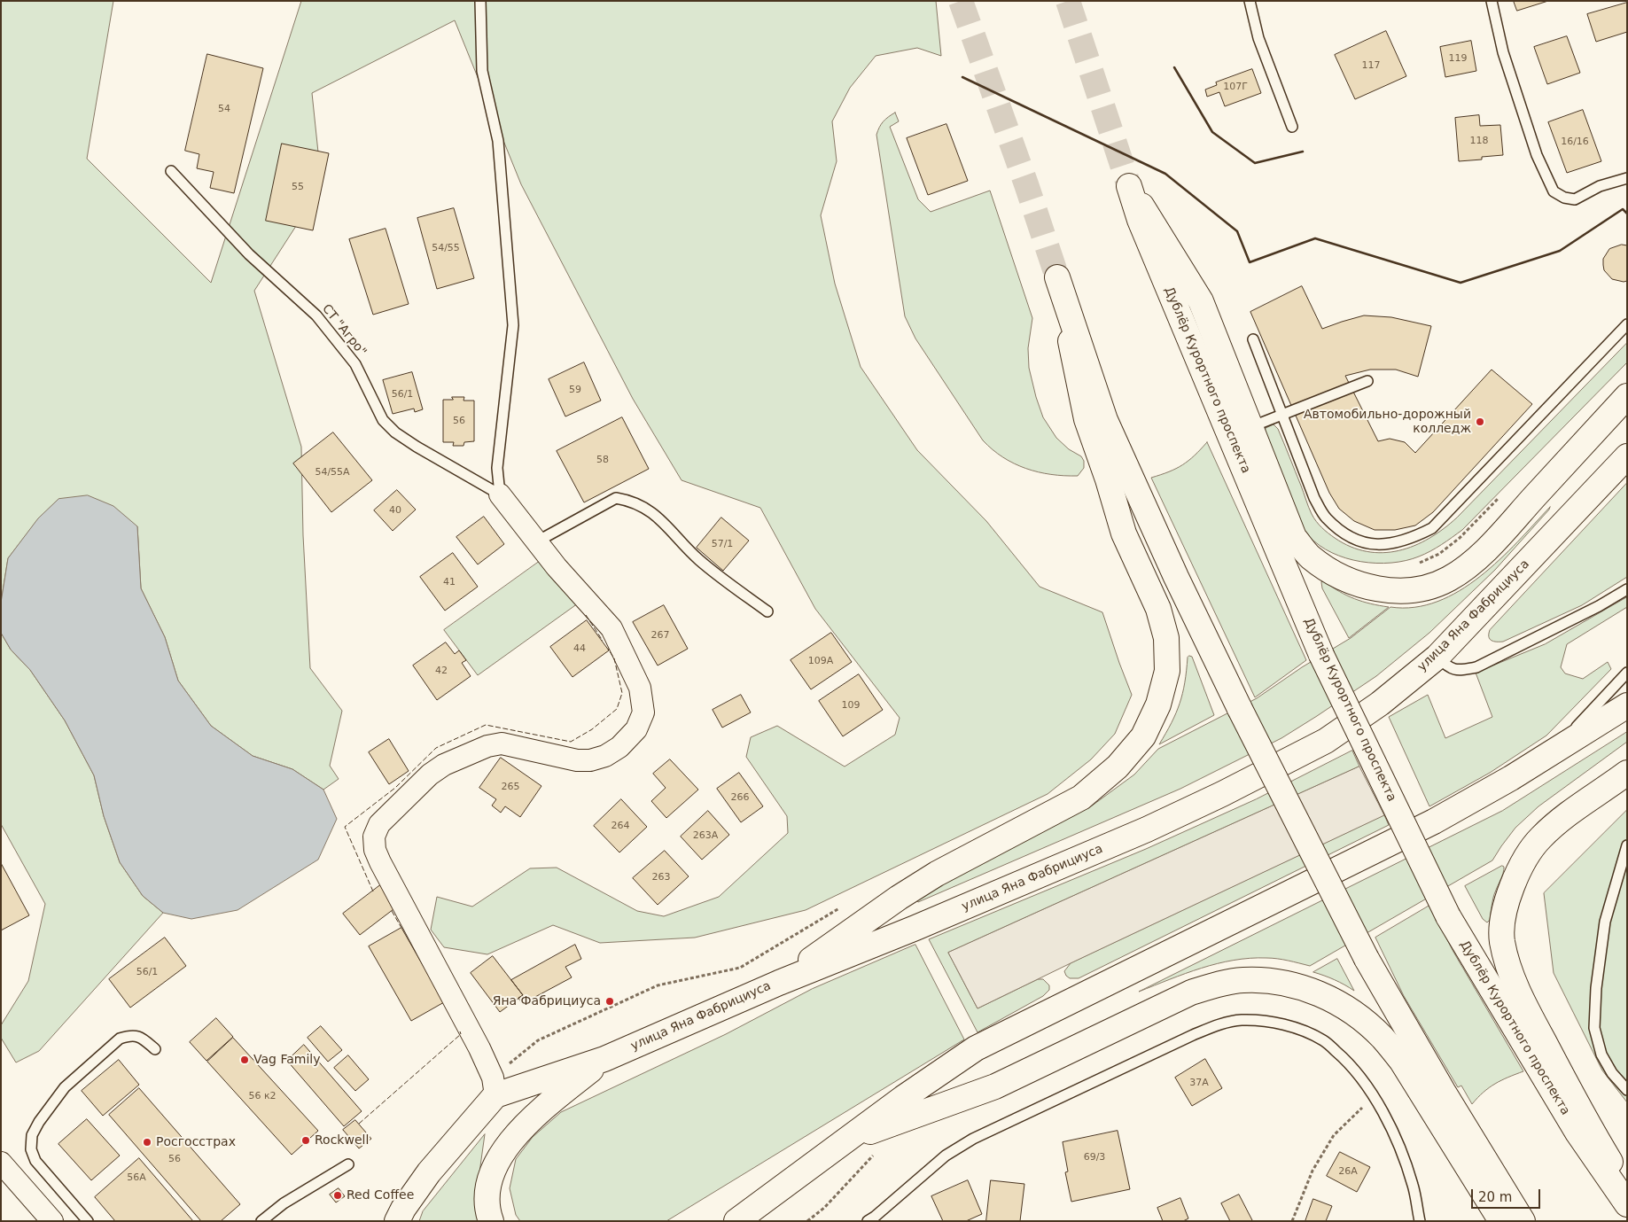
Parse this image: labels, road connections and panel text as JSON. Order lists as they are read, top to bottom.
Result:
{
  "streets": {
    "main road": ["Дублёр Курортного проспекта", "улица Яна Фабрициуса"],
    "lane": ["СТ \"Агро\""]
  },
  "places": [
    "Автомобильно-дорожный колледж",
    "Яна Фабрициуса",
    "Vag Family",
    "Rockwell",
    "Росгосстрах",
    "Red Coffee"
  ],
  "house_numbers": [
    "119",
    "117",
    "107Г",
    "54",
    "118",
    "16/16",
    "55",
    "54/55",
    "59",
    "56/1",
    "56",
    "58",
    "54/55А",
    "40",
    "57/1",
    "41",
    "267",
    "44",
    "109А",
    "42",
    "109",
    "265",
    "266",
    "264",
    "263А",
    "263",
    "56/1",
    "37А",
    "56 к2",
    "69/3",
    "56",
    "26А",
    "56А"
  ],
  "scale_bar": "20 m"
}
